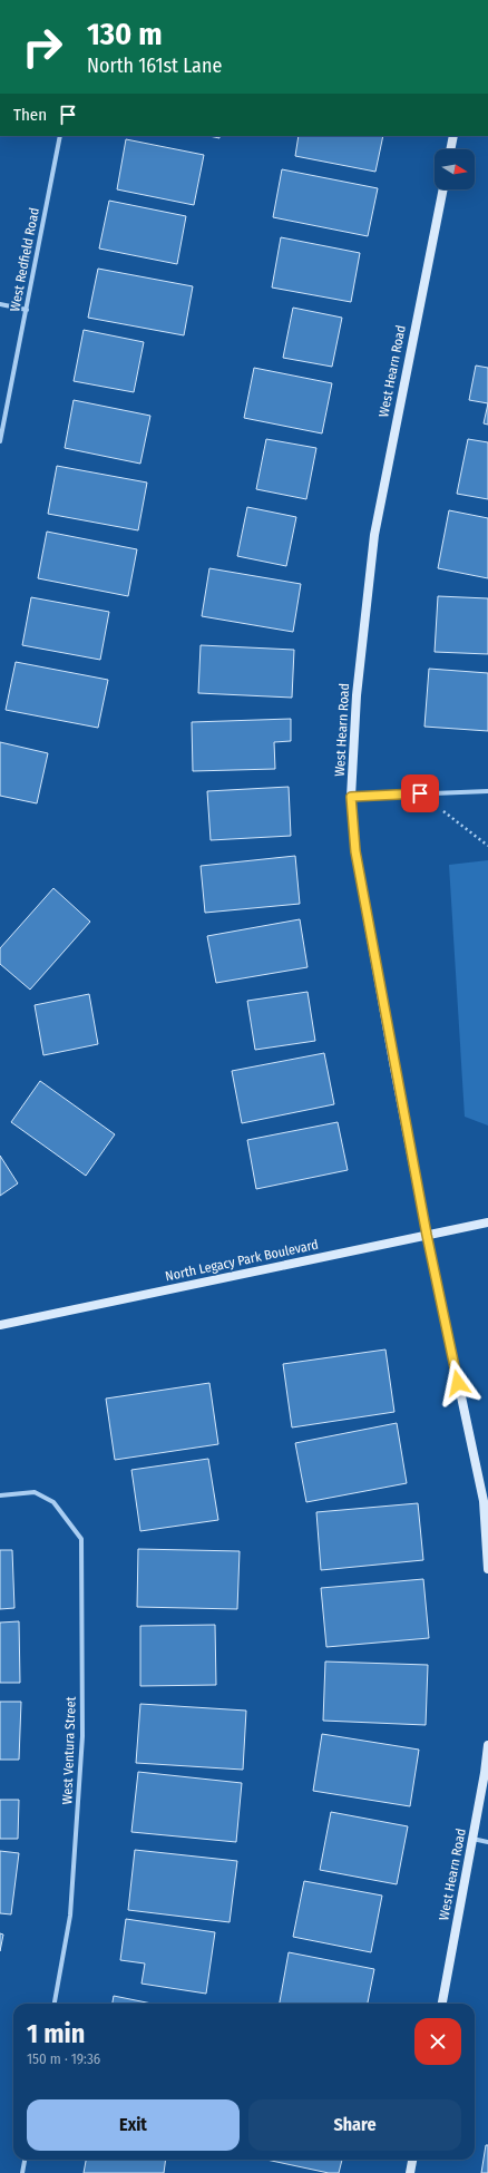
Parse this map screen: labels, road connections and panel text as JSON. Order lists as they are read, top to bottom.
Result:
{
  "streets": {
    "street": [
      "West Redfield Road",
      "West Hearn Road",
      "North Legacy Park Boulevard",
      "West Ventura Street"
    ]
  },
  "crossings": [
    ["West Hearn Road", "North Legacy Park Boulevard"]
  ],
  "north": "right",
  "page": {
    "turn": ["130 m", "North 161st Lane"],
    "then": "Then",
    "heading": ["1 min", "150 m · 19:36"],
    "buttons": ["Exit", "Share"]
  }
}
